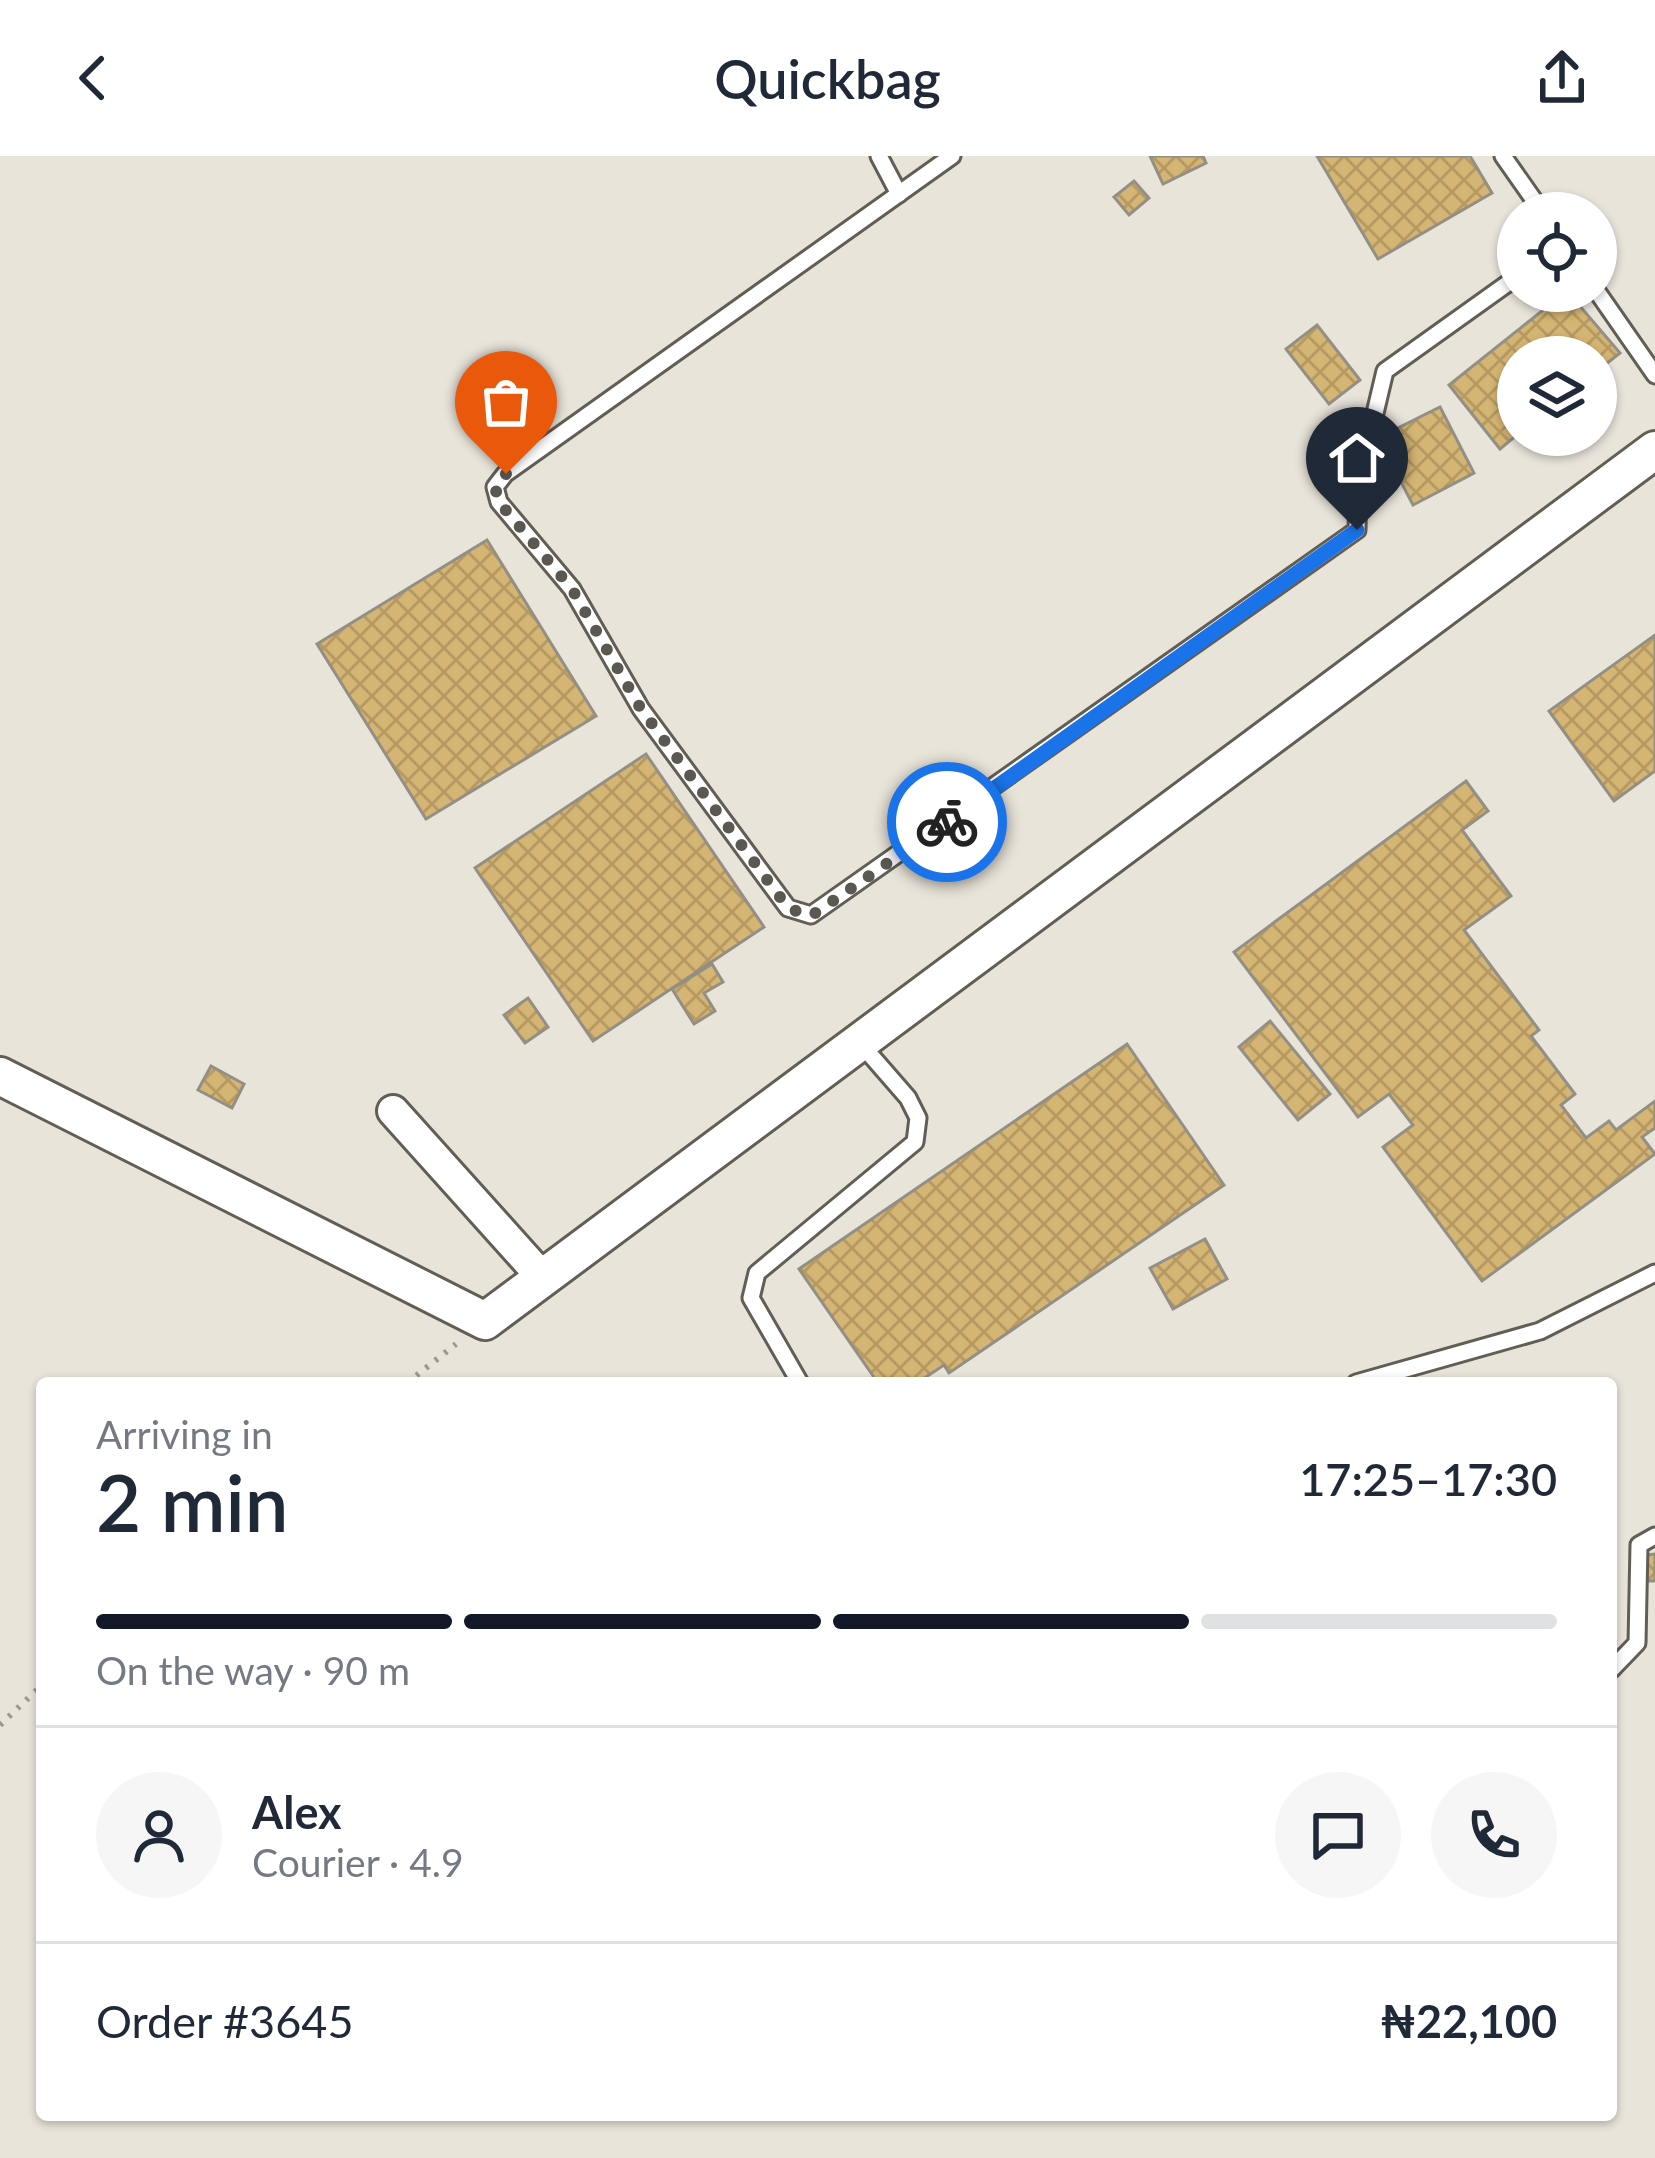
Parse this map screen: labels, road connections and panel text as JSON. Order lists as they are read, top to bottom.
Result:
{
  "page": {
    "header": "Quickbag",
    "heading": ["2 min", "Arriving in", "17:25–17:30"],
    "panel": [
      "Alex",
      "Courier · 4.9",
      "Order #3645",
      "₦22,100"
    ],
    "bar": "On the way · 90 m"
  }
}
